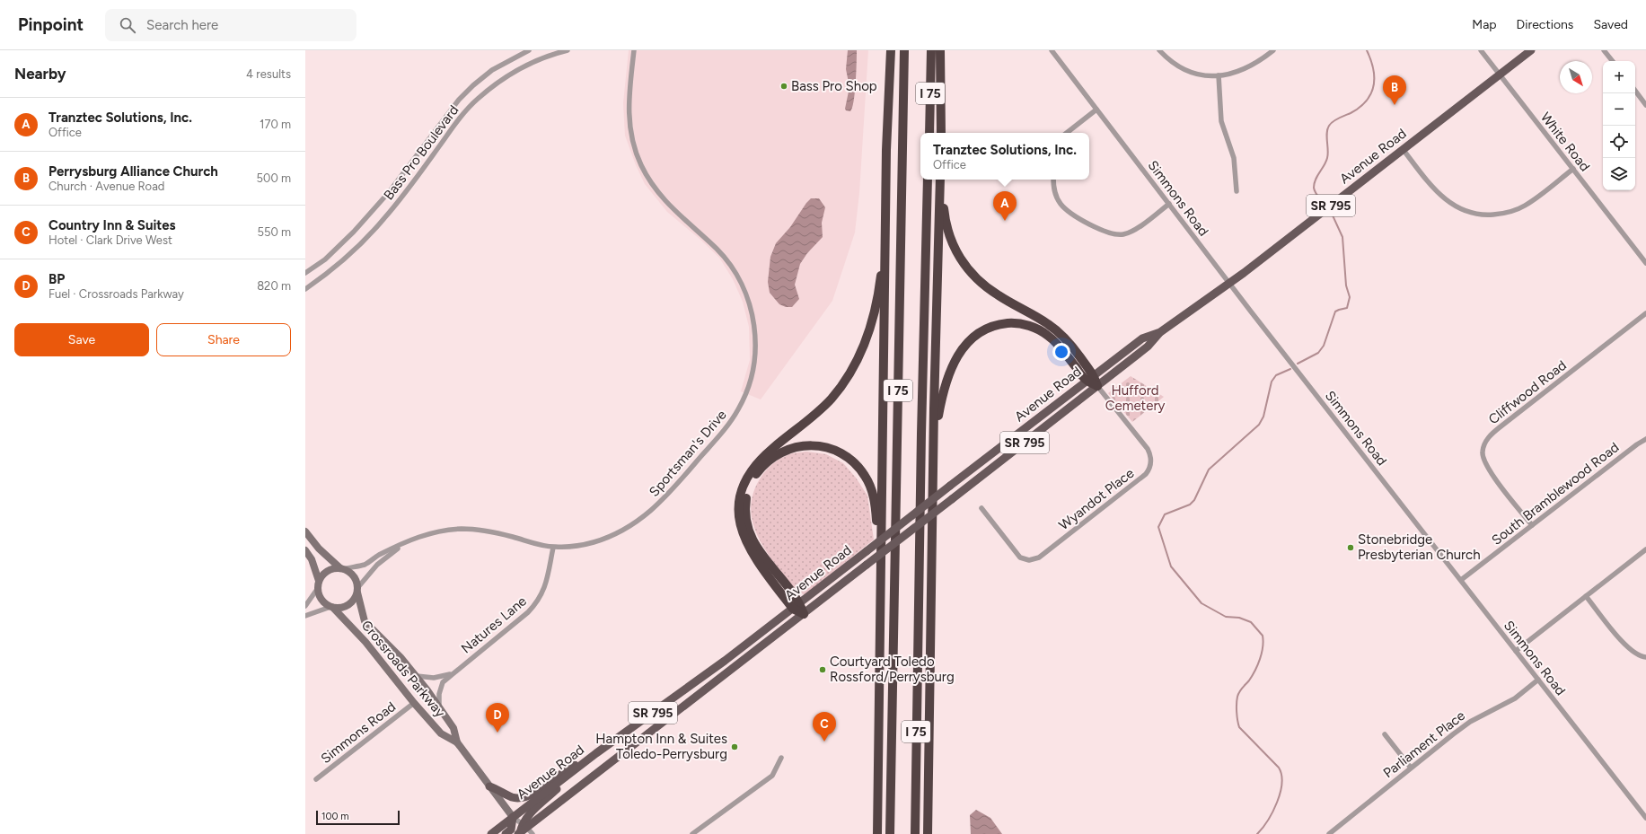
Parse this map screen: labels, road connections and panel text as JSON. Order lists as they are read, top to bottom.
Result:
{
  "streets": {
    "highway": ["I 75"],
    "main road": ["Avenue Road", "SR 795"],
    "street": [
      "White Road",
      "Bass Pro Boulevard",
      "Simmons Road",
      "Cliffwood Road",
      "Sportsman's Drive",
      "South Bramblewood Road",
      "Wyandot Place",
      "Natures Lane",
      "Crossroads Parkway",
      "Parliament Place"
    ]
  },
  "crossings": [
    ["White Road", "Avenue Road"],
    ["Avenue Road", "Simmons Road"],
    ["Avenue Road", "Wyandot Place"],
    ["Avenue Road", "Crossroads Parkway"],
    ["Simmons Road", "South Bramblewood Road"],
    ["Simmons Road", "Crossroads Parkway"],
    ["Simmons Road", "Parliament Place"],
    ["Cliffwood Road", "South Bramblewood Road"],
    ["Sportsman's Drive", "Natures Lane"],
    ["Sportsman's Drive", "Crossroads Parkway"],
    ["Natures Lane", "Crossroads Parkway"]
  ],
  "parks": ["Hufford Cemetery"],
  "places": [
    "Bass Pro Shop",
    "Stonebridge Presbyterian Church",
    "Courtyard Toledo Rossford/Perrysburg",
    "Hampton Inn & Suites Toledo-Perrysburg"
  ],
  "scale_bar": "100 m",
  "north": "bottom right",
  "page": {
    "header": "Pinpoint",
    "search": "Search here",
    "nav": ["Map", "Directions", "Saved"],
    "heading": ["Nearby", "4 results"],
    "map_buttons": ["+", "−"],
    "pins": [
      "B",
      "A",
      "D",
      "C"
    ],
    "list": [
      {
        "mark": "A",
        "name": "Tranztec Solutions, Inc.",
        "note": "Office",
        "value": "170 m"
      },
      {
        "mark": "B",
        "name": "Perrysburg Alliance Church",
        "note": "Church · Avenue Road",
        "value": "500 m"
      },
      {
        "mark": "C",
        "name": "Country Inn & Suites",
        "note": "Hotel · Clark Drive West",
        "value": "550 m"
      },
      {
        "mark": "D",
        "name": "BP",
        "note": "Fuel · Crossroads Parkway",
        "value": "820 m"
      }
    ],
    "popup": ["Tranztec Solutions, Inc.", "Office"],
    "buttons": ["Save", "Share"],
    "scale": "100 m"
  }
}
